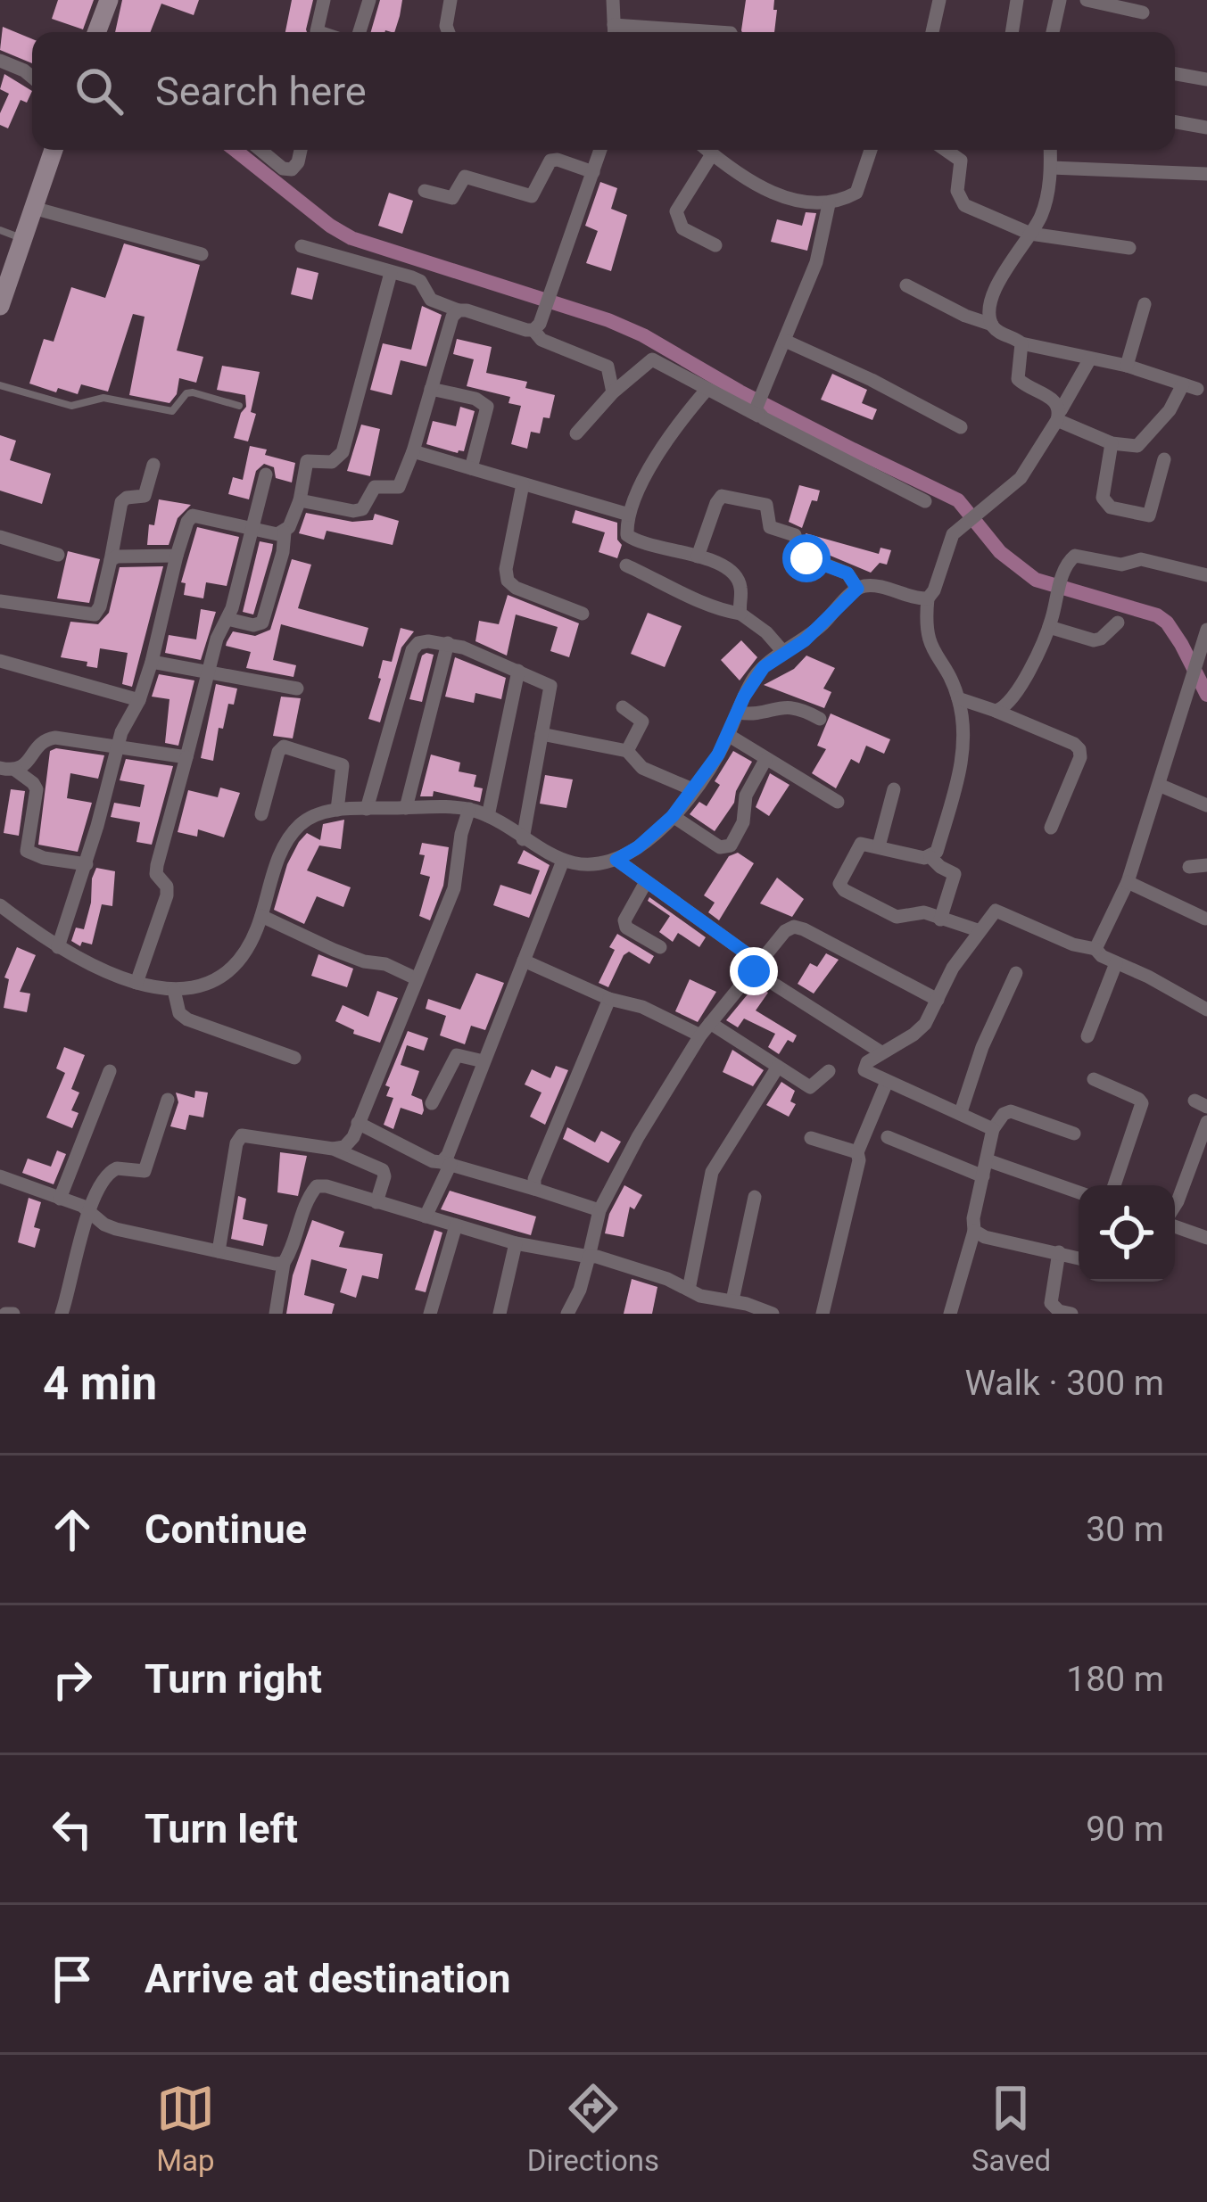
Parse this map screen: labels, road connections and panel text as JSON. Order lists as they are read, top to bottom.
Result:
{
  "page": {
    "search": "Search here",
    "heading": ["4 min", "Walk · 300 m"],
    "list": [
      ["Continue", "30 m"],
      ["Turn right", "180 m"],
      ["Turn left", "90 m"],
      "Arrive at destination"
    ],
    "nav": ["Map", "Directions", "Saved"]
  }
}
